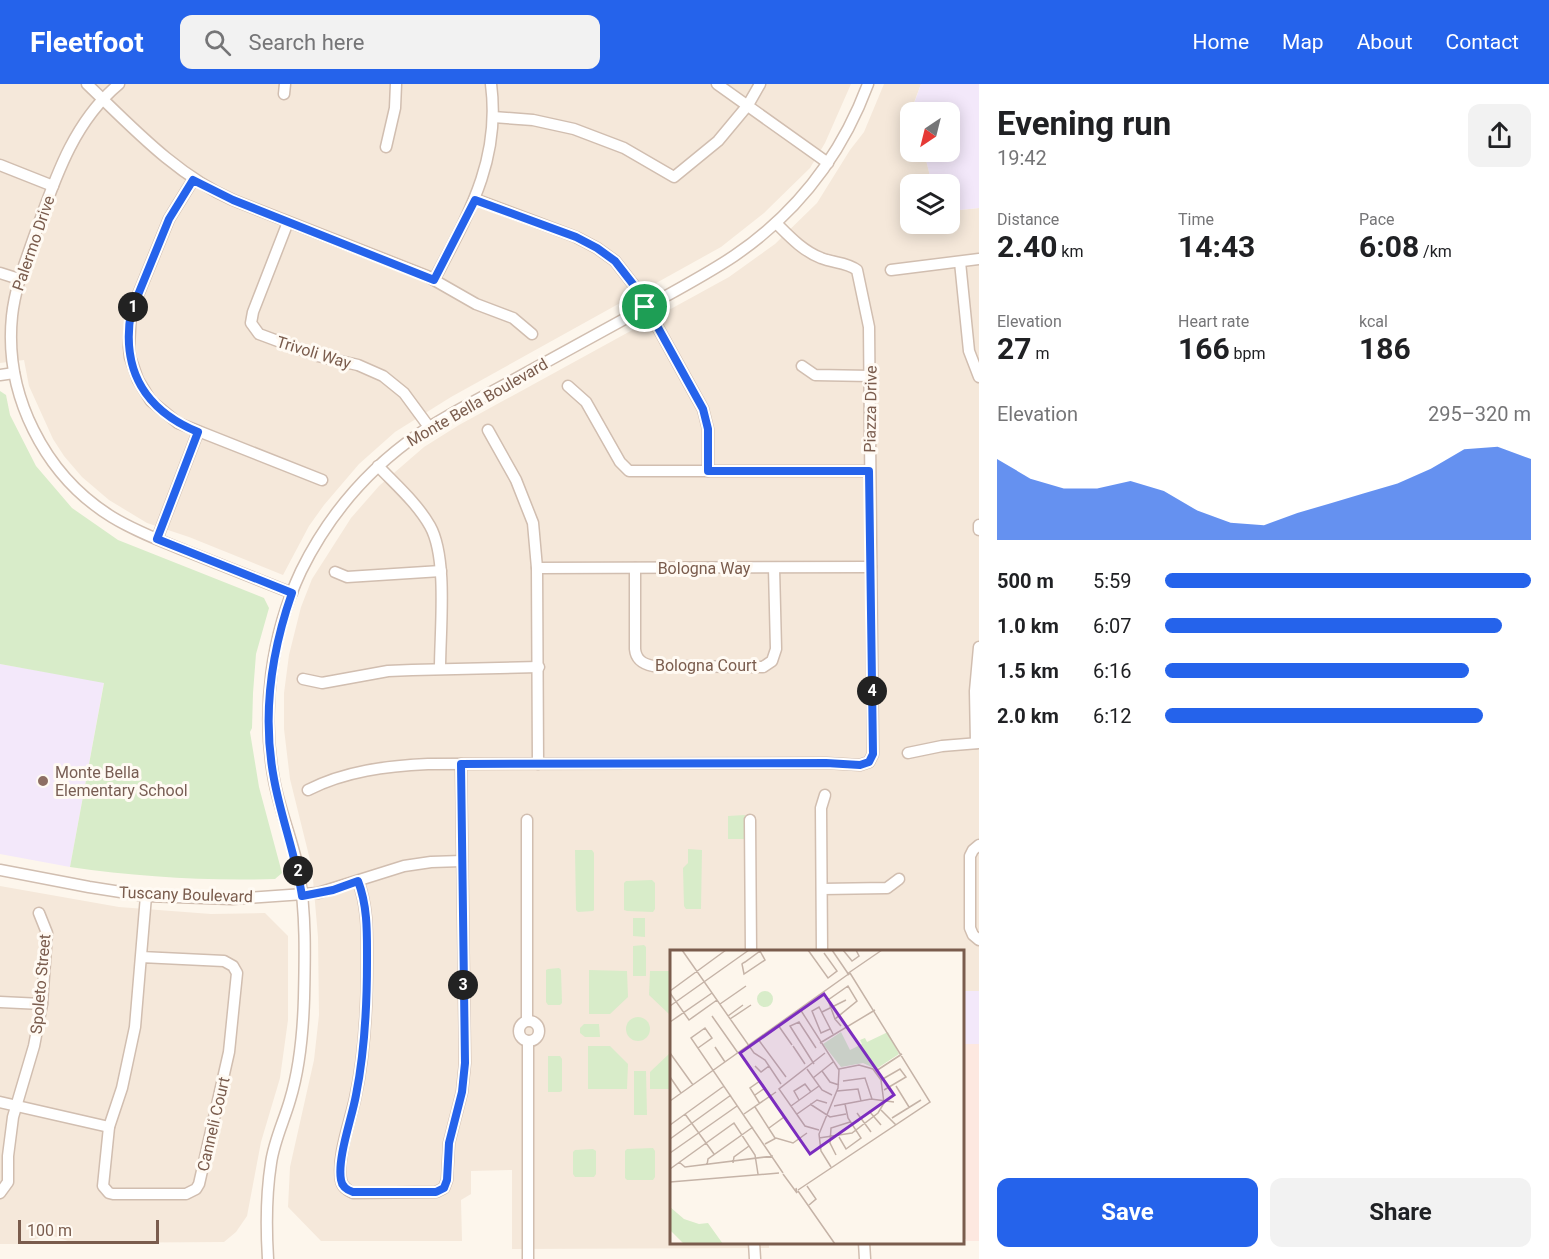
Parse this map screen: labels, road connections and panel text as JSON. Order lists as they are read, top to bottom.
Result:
{
  "streets": {
    "street": [
      "Palermo Drive",
      "Trivoli Way",
      "Monte Bella Boulevard",
      "Piazza Drive",
      "Bologna Way",
      "Bologna Court",
      "Tuscany Boulevard",
      "Spoleto Street",
      "Canneli Court"
    ]
  },
  "crossings": [
    ["Palermo Drive", "Monte Bella Boulevard"],
    ["Trivoli Way", "Monte Bella Boulevard"],
    ["Monte Bella Boulevard", "Piazza Drive"],
    ["Monte Bella Boulevard", "Tuscany Boulevard"],
    ["Piazza Drive", "Bologna Way"],
    ["Bologna Way", "Bologna Court"],
    ["Tuscany Boulevard", "Canneli Court"]
  ],
  "places": ["Monte Bella Elementary School"],
  "scale_bar": "100 m",
  "north": "bottom left",
  "page": {
    "header": "Fleetfoot",
    "search": "Search here",
    "nav": [
      "Home",
      "Map",
      "About",
      "Contact"
    ],
    "heading": ["Evening run", "19:42"],
    "stats": [
      ["Distance", "2.40 km"],
      ["Time", "14:43"],
      ["Pace", "6:08 /km"],
      ["Elevation", "27 m"],
      ["Heart rate", "166 bpm"],
      ["kcal", "186"]
    ],
    "pins": [
      "1",
      "4",
      "2",
      "3"
    ],
    "chart": ["Elevation", "295–320 m"],
    "list": [
      {
        "name": "500 m",
        "note": "5:59"
      },
      {
        "name": "1.0 km",
        "note": "6:07"
      },
      {
        "name": "1.5 km",
        "note": "6:16"
      },
      {
        "name": "2.0 km",
        "note": "6:12"
      }
    ],
    "buttons": ["Save", "Share"],
    "scale": "100 m"
  }
}
